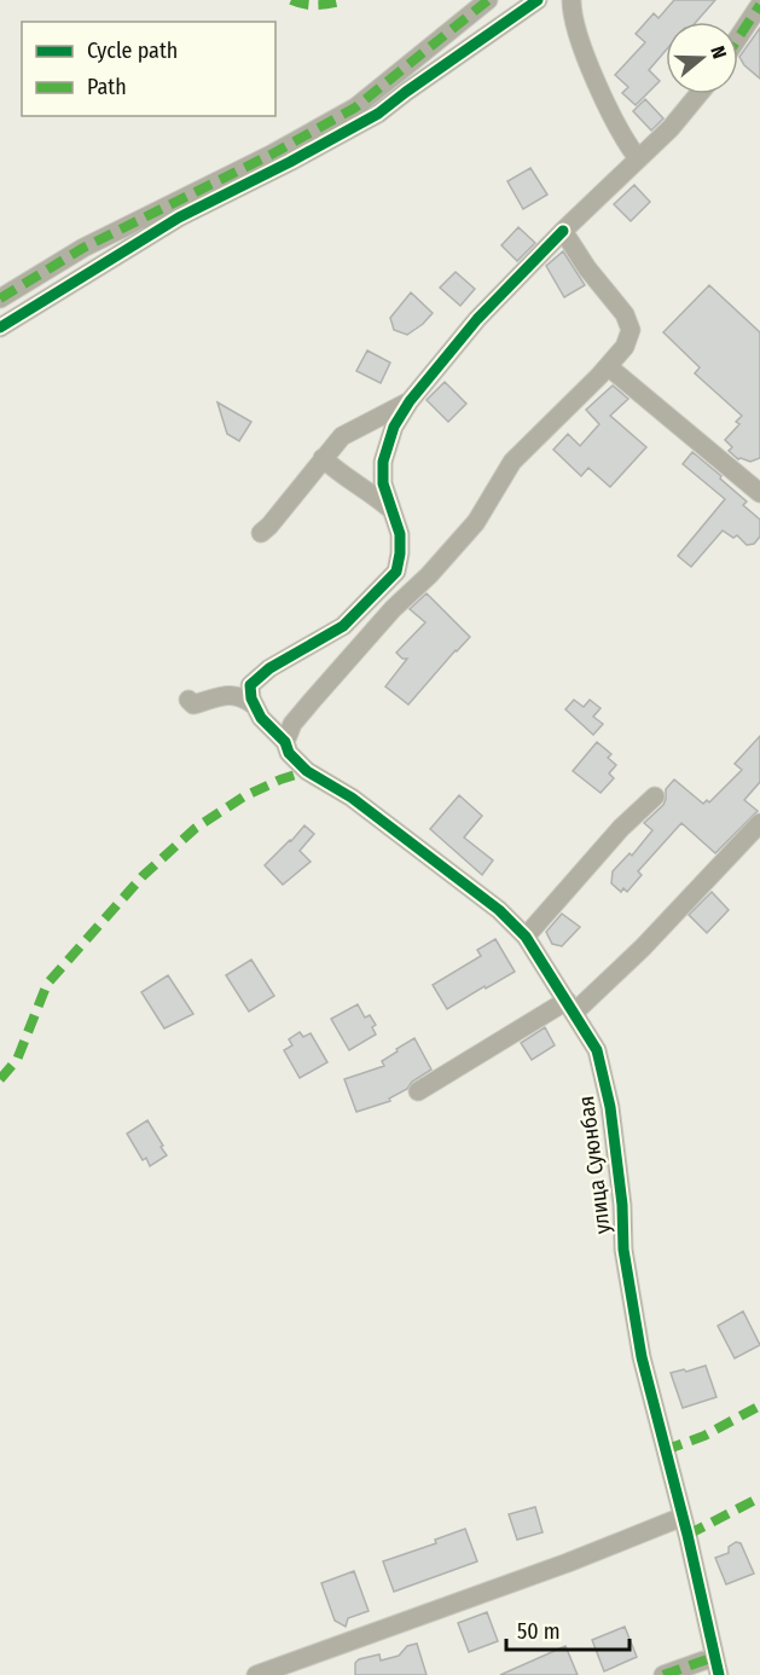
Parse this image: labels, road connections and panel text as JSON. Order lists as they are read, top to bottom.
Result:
{
  "streets": {
    "street": ["улица Суюнбая"]
  },
  "legend": ["Cycle path", "Path"],
  "scale_bar": "50 m",
  "north": "right"
}
